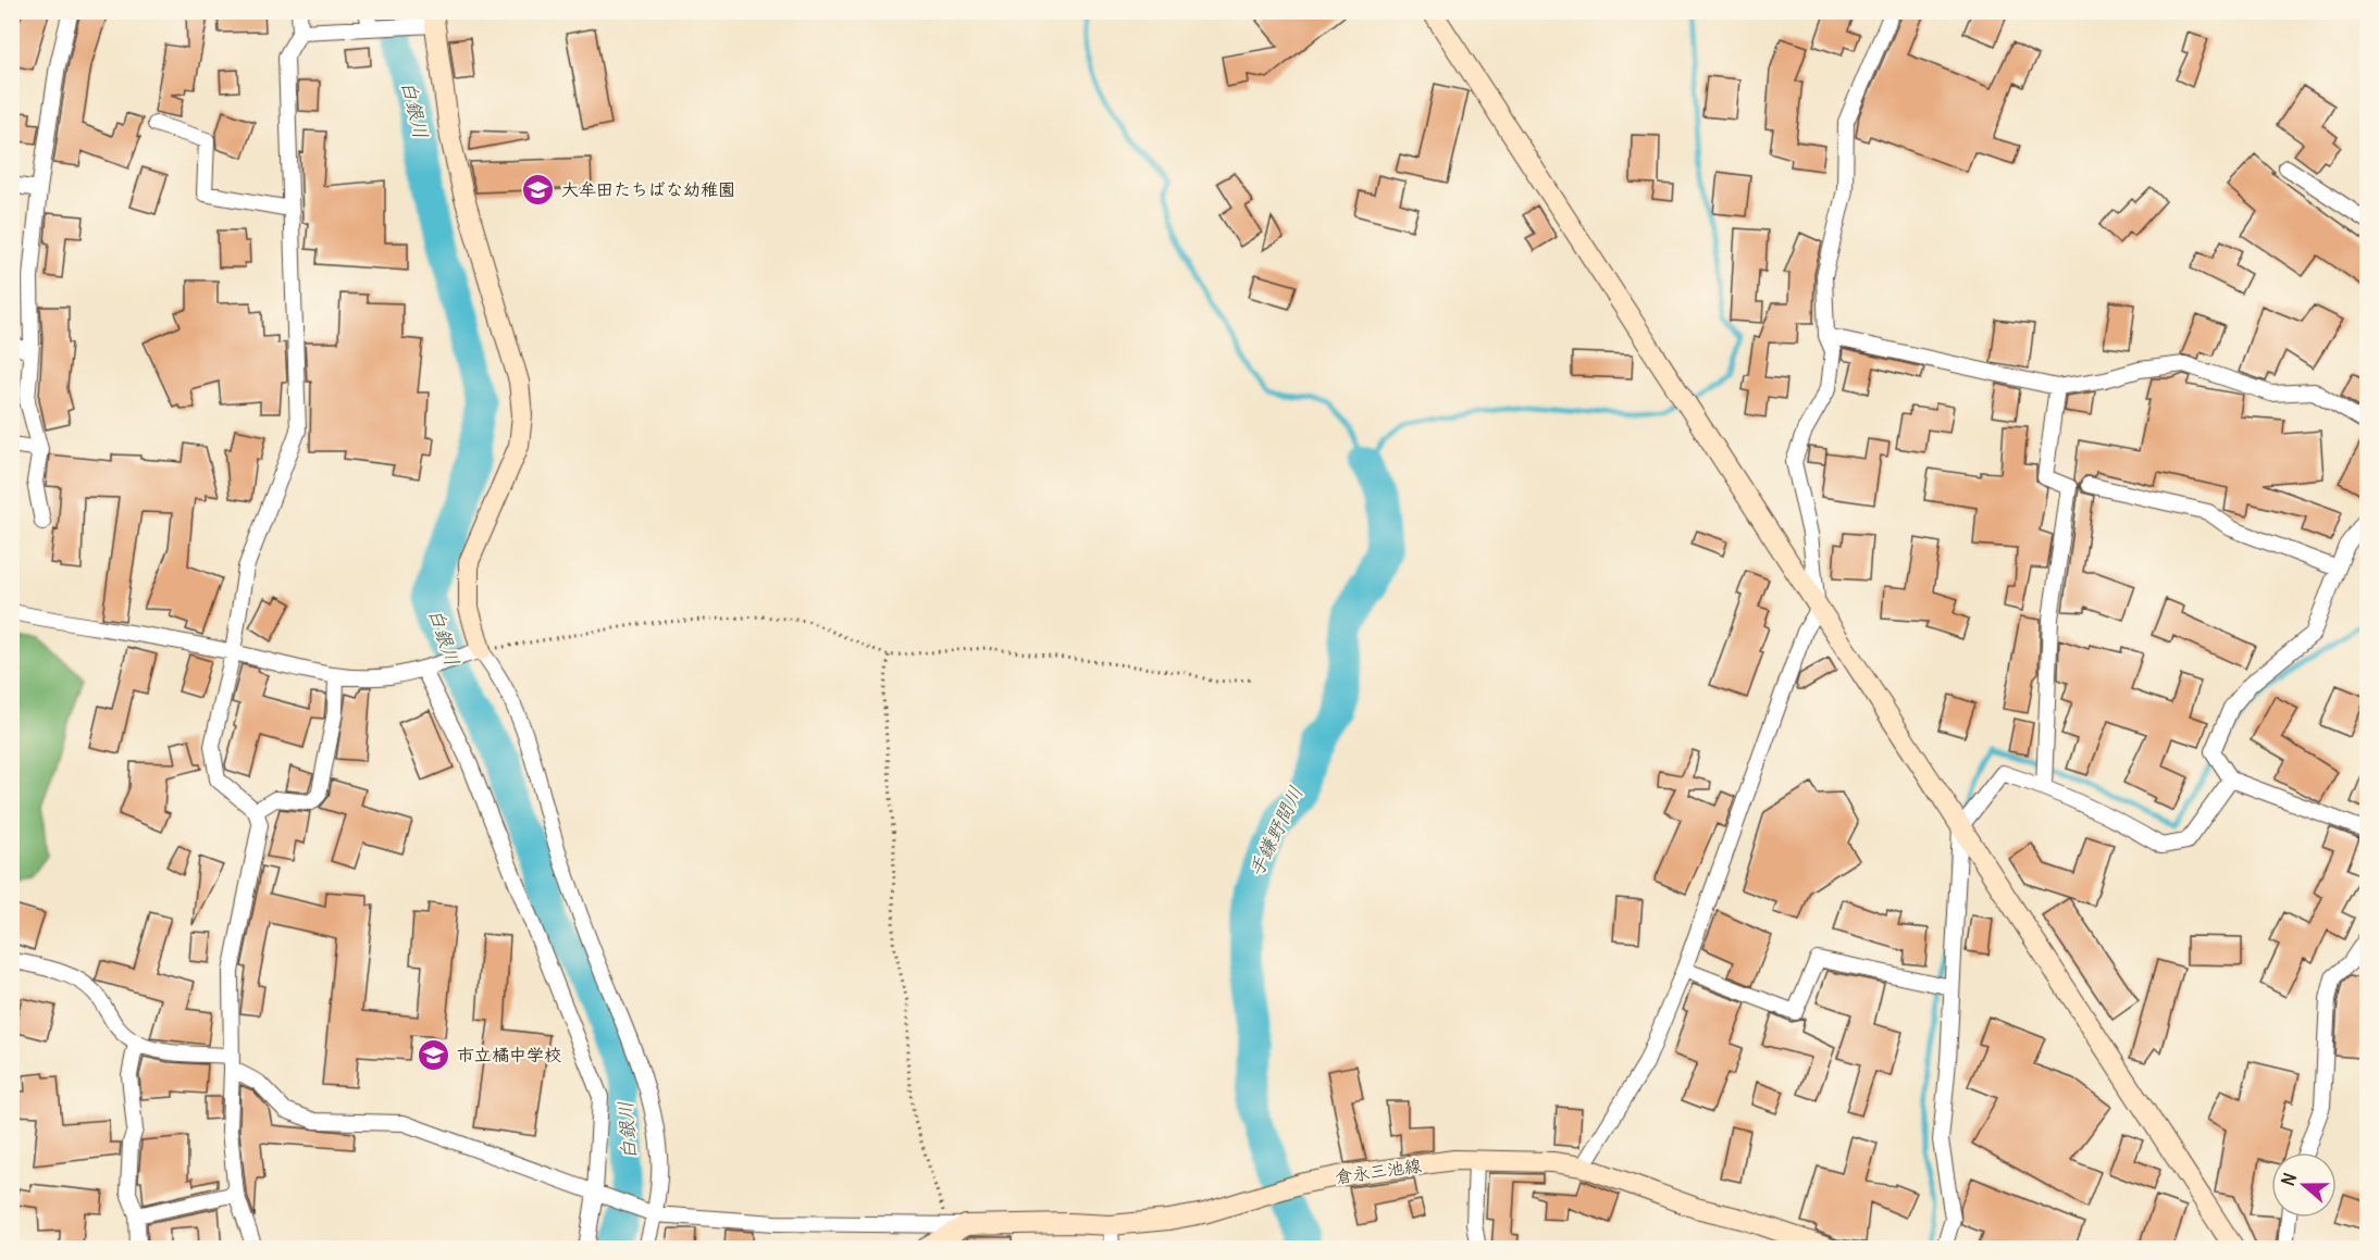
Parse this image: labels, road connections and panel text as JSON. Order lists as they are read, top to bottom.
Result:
{
  "streets": {
    "street": ["倉永三池線"]
  },
  "water": ["白銀川", "手鎌野間川"],
  "places": {
    "school or university": ["大牟田たちばな幼稚園", "市立橘中学校"]
  },
  "north": "left"
}
